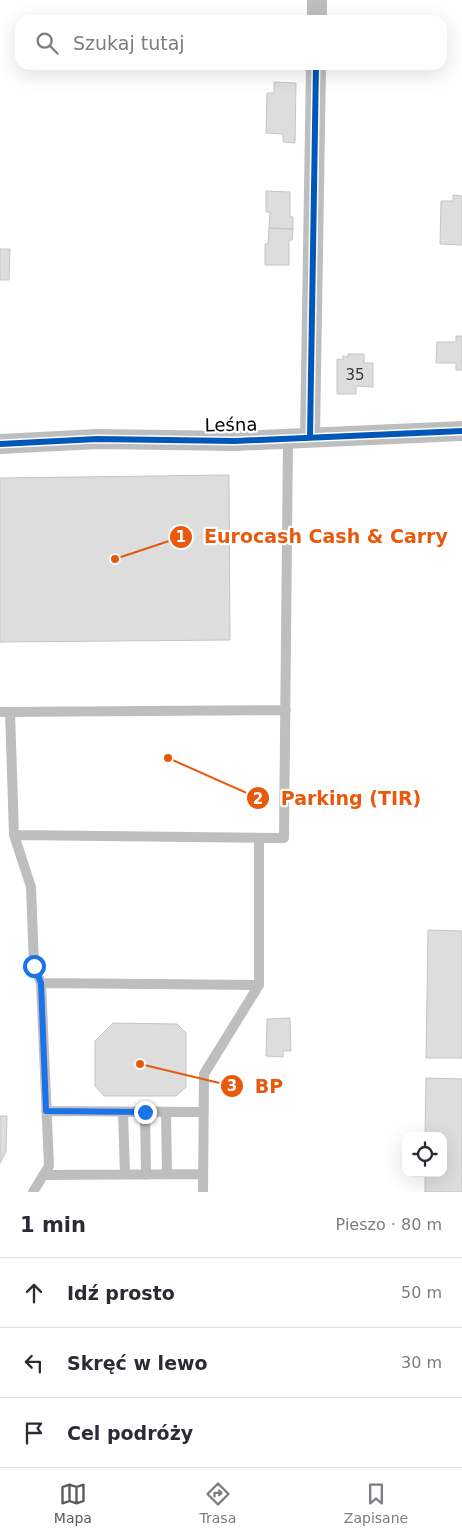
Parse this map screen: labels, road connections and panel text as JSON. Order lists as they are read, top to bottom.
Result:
{
  "streets": {
    "street": ["Leśna"]
  },
  "places": ["Eurocash Cash & Carry", "Parking (TIR)", "BP"],
  "house_numbers": ["35"],
  "page": {
    "search": "Szukaj tutaj",
    "heading": ["1 min", "Pieszo · 80 m"],
    "list": [
      ["Idź prosto", "50 m"],
      ["Skręć w lewo", "30 m"],
      "Cel podróży"
    ],
    "nav": ["Mapa", "Trasa", "Zapisane"]
  }
}
